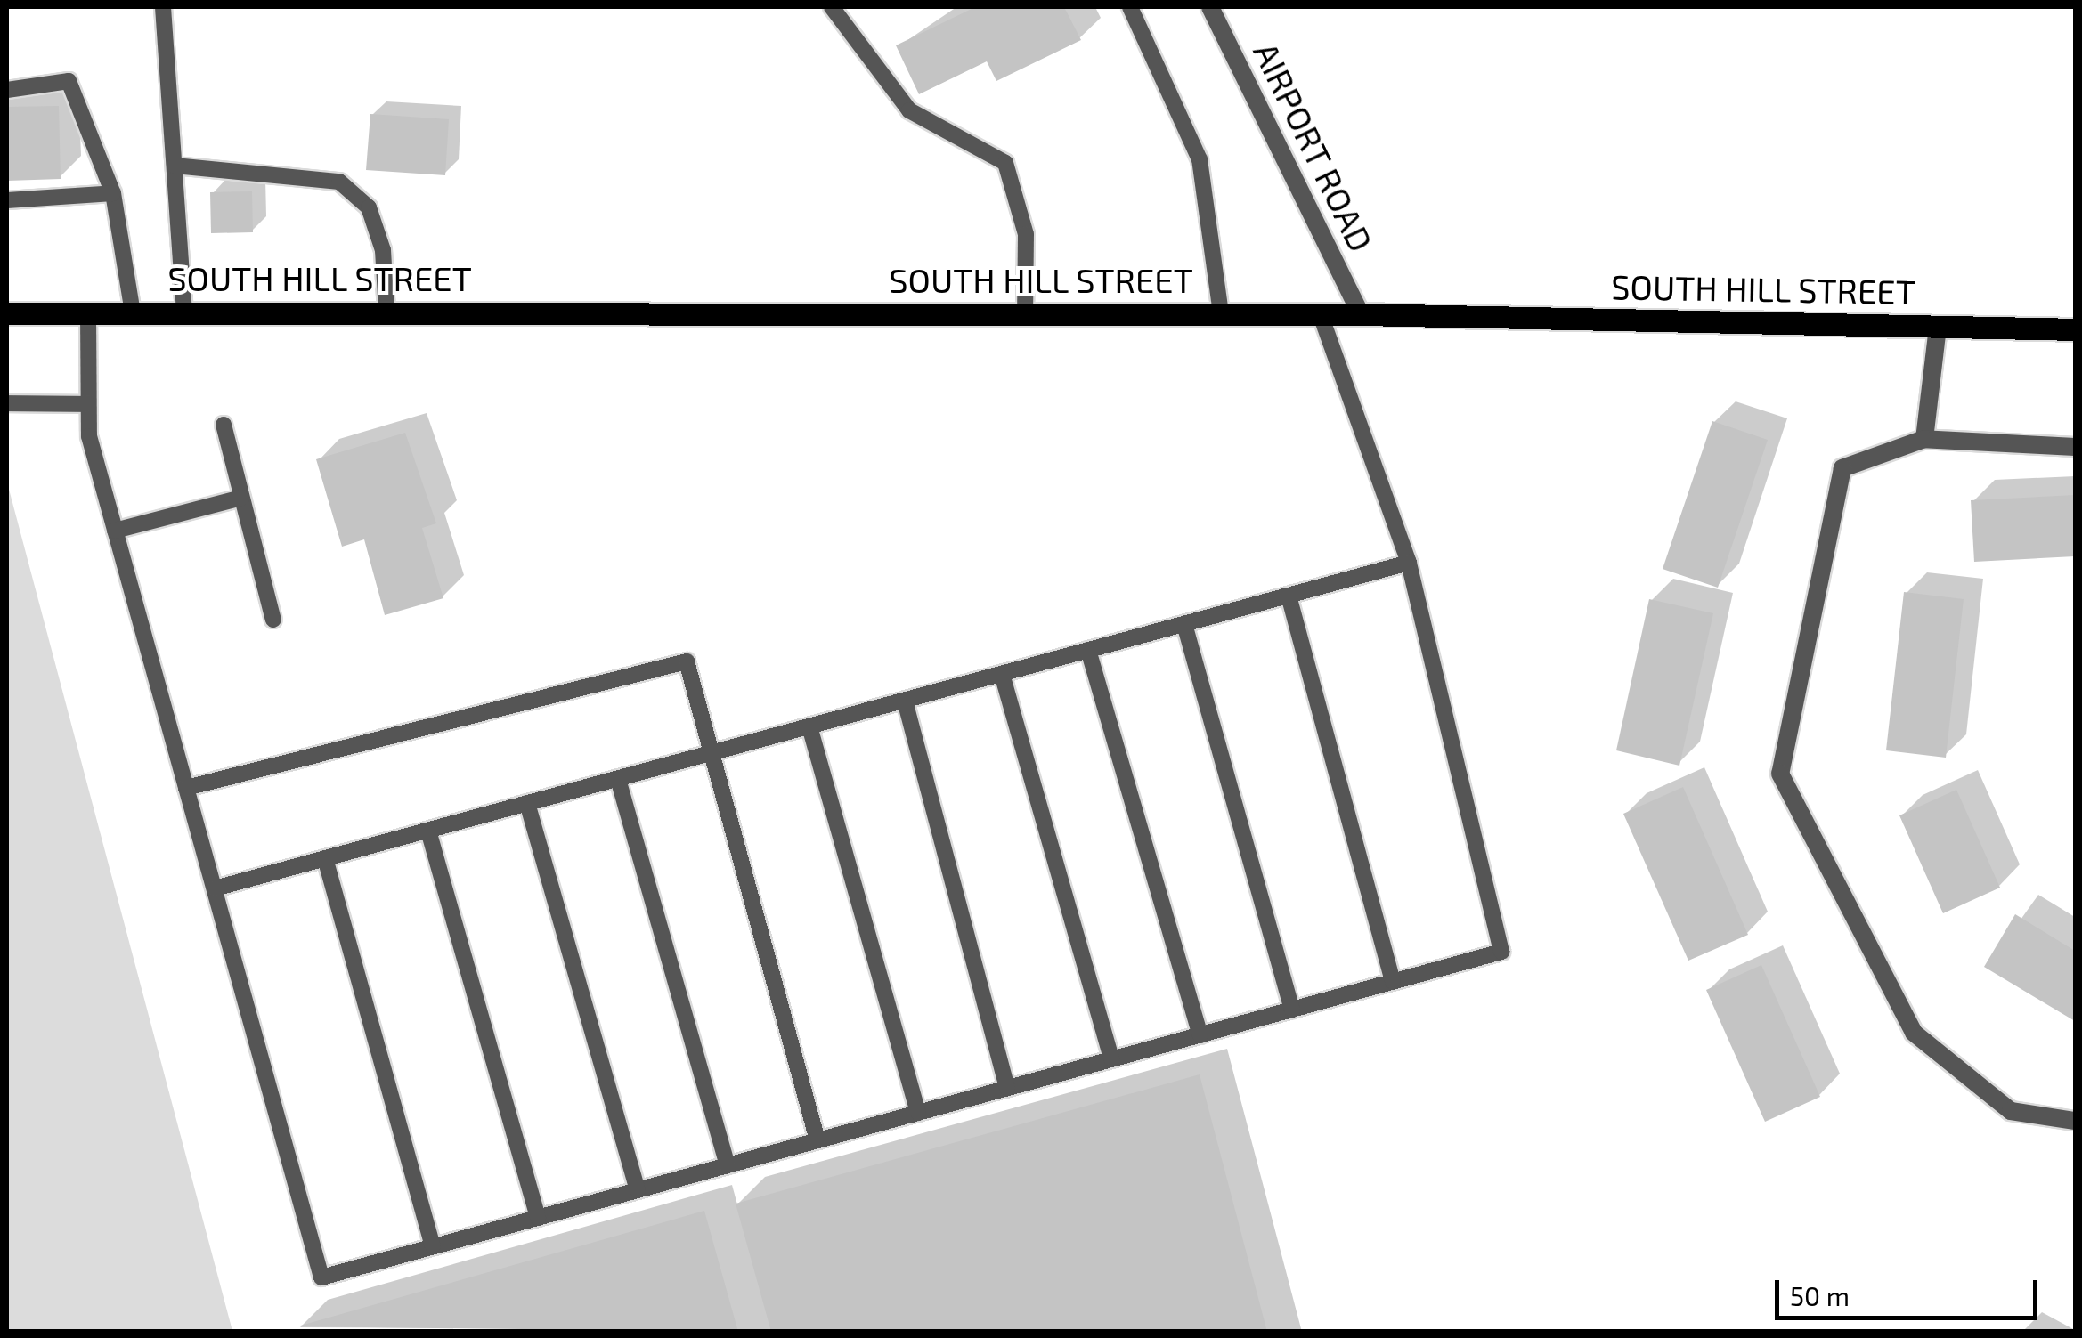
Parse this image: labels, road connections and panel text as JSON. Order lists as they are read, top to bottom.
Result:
{
  "streets": {
    "main road": ["SOUTH HILL STREET"],
    "street": ["AIRPORT ROAD"]
  },
  "crossings": [
    ["AIRPORT ROAD", "SOUTH HILL STREET"]
  ],
  "scale_bar": "50 m"
}
